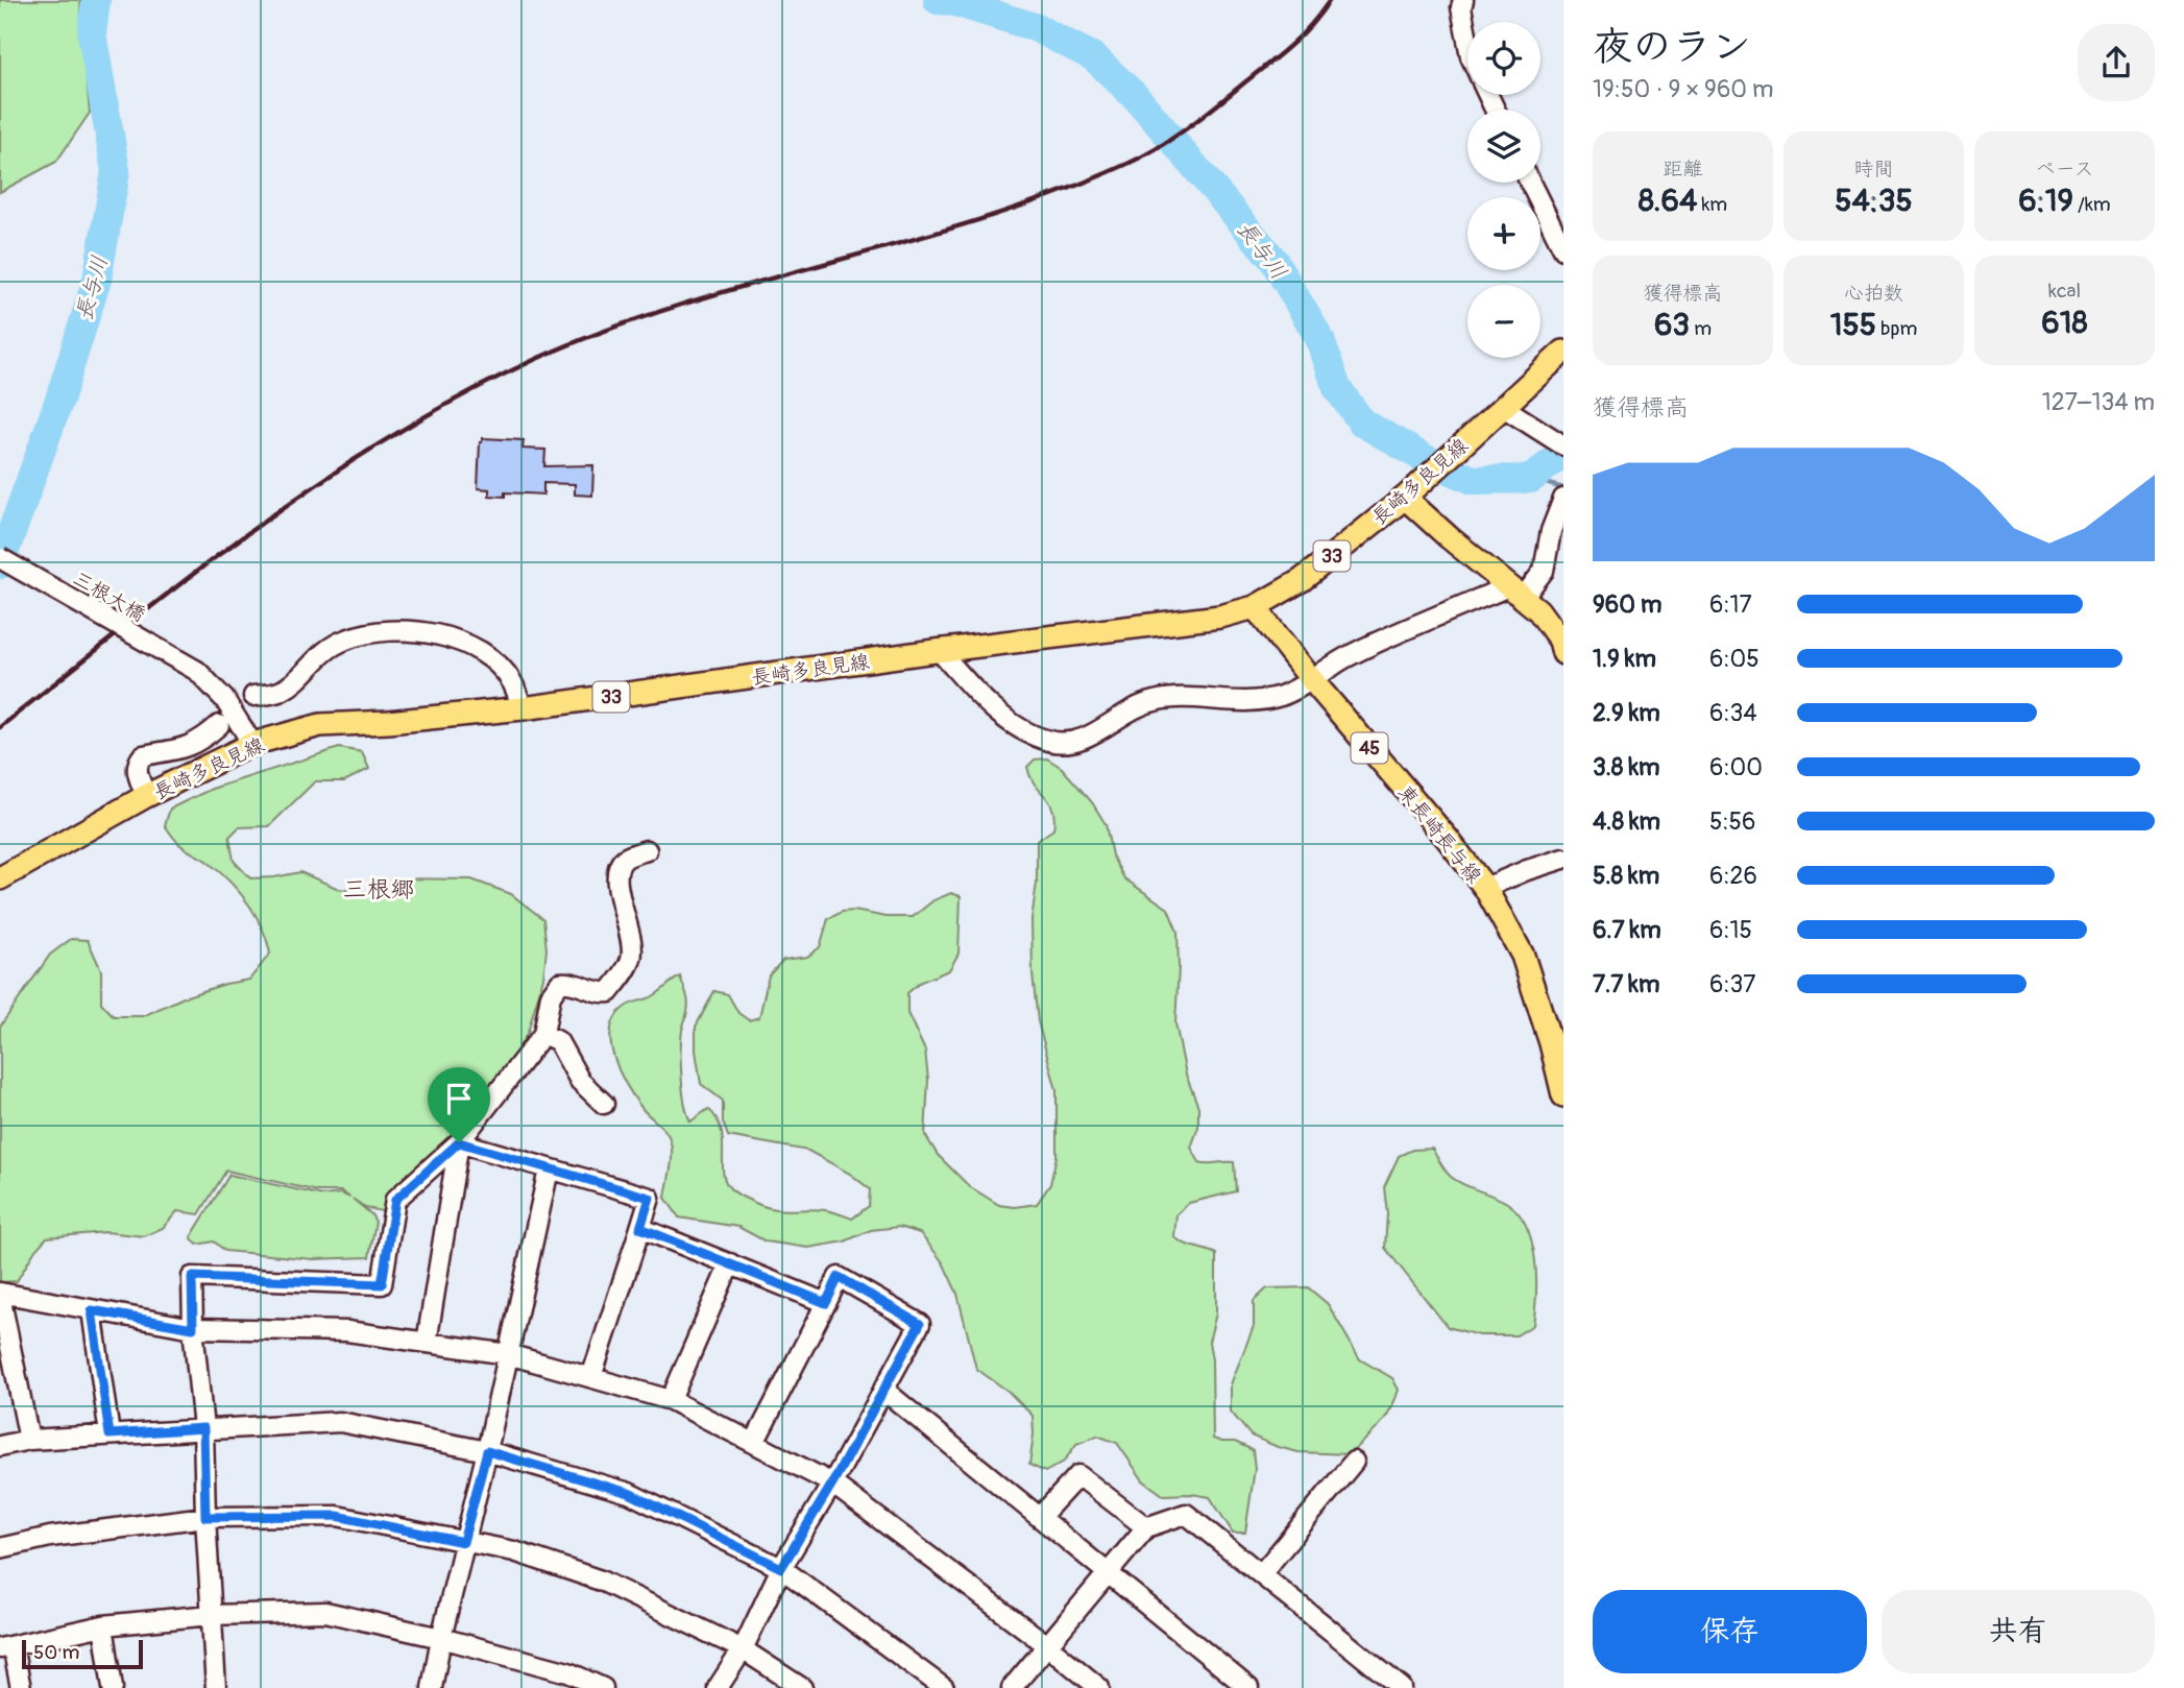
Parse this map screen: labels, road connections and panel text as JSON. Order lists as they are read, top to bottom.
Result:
{
  "streets": {
    "main road": [
      "長崎多良見線",
      "33",
      "45",
      "東長崎長与線"
    ],
    "street": ["三根大橋"]
  },
  "crossings": [
    ["長崎多良見線", "三根大橋"],
    ["長崎多良見線", "東長崎長与線"]
  ],
  "districts": ["三根郷"],
  "water": ["長与川"],
  "scale_bar": "50 m",
  "page": {
    "heading": ["夜のラン", "19:50 · 9 × 960 m"],
    "map_buttons": ["+", "−"],
    "stats": [
      ["距離", "8.64 km"],
      ["時間", "54:35"],
      ["ペース", "6:19 /km"],
      ["獲得標高", "63 m"],
      ["心拍数", "155 bpm"],
      ["kcal", "618"]
    ],
    "chart": ["獲得標高", "127–134 m"],
    "list": [
      {
        "name": "960 m",
        "note": "6:17"
      },
      {
        "name": "1.9 km",
        "note": "6:05"
      },
      {
        "name": "2.9 km",
        "note": "6:34"
      },
      {
        "name": "3.8 km",
        "note": "6:00"
      },
      {
        "name": "4.8 km",
        "note": "5:56"
      },
      {
        "name": "5.8 km",
        "note": "6:26"
      },
      {
        "name": "6.7 km",
        "note": "6:15"
      },
      {
        "name": "7.7 km",
        "note": "6:37"
      }
    ],
    "buttons": ["保存", "共有"],
    "scale": "50 m"
  }
}
